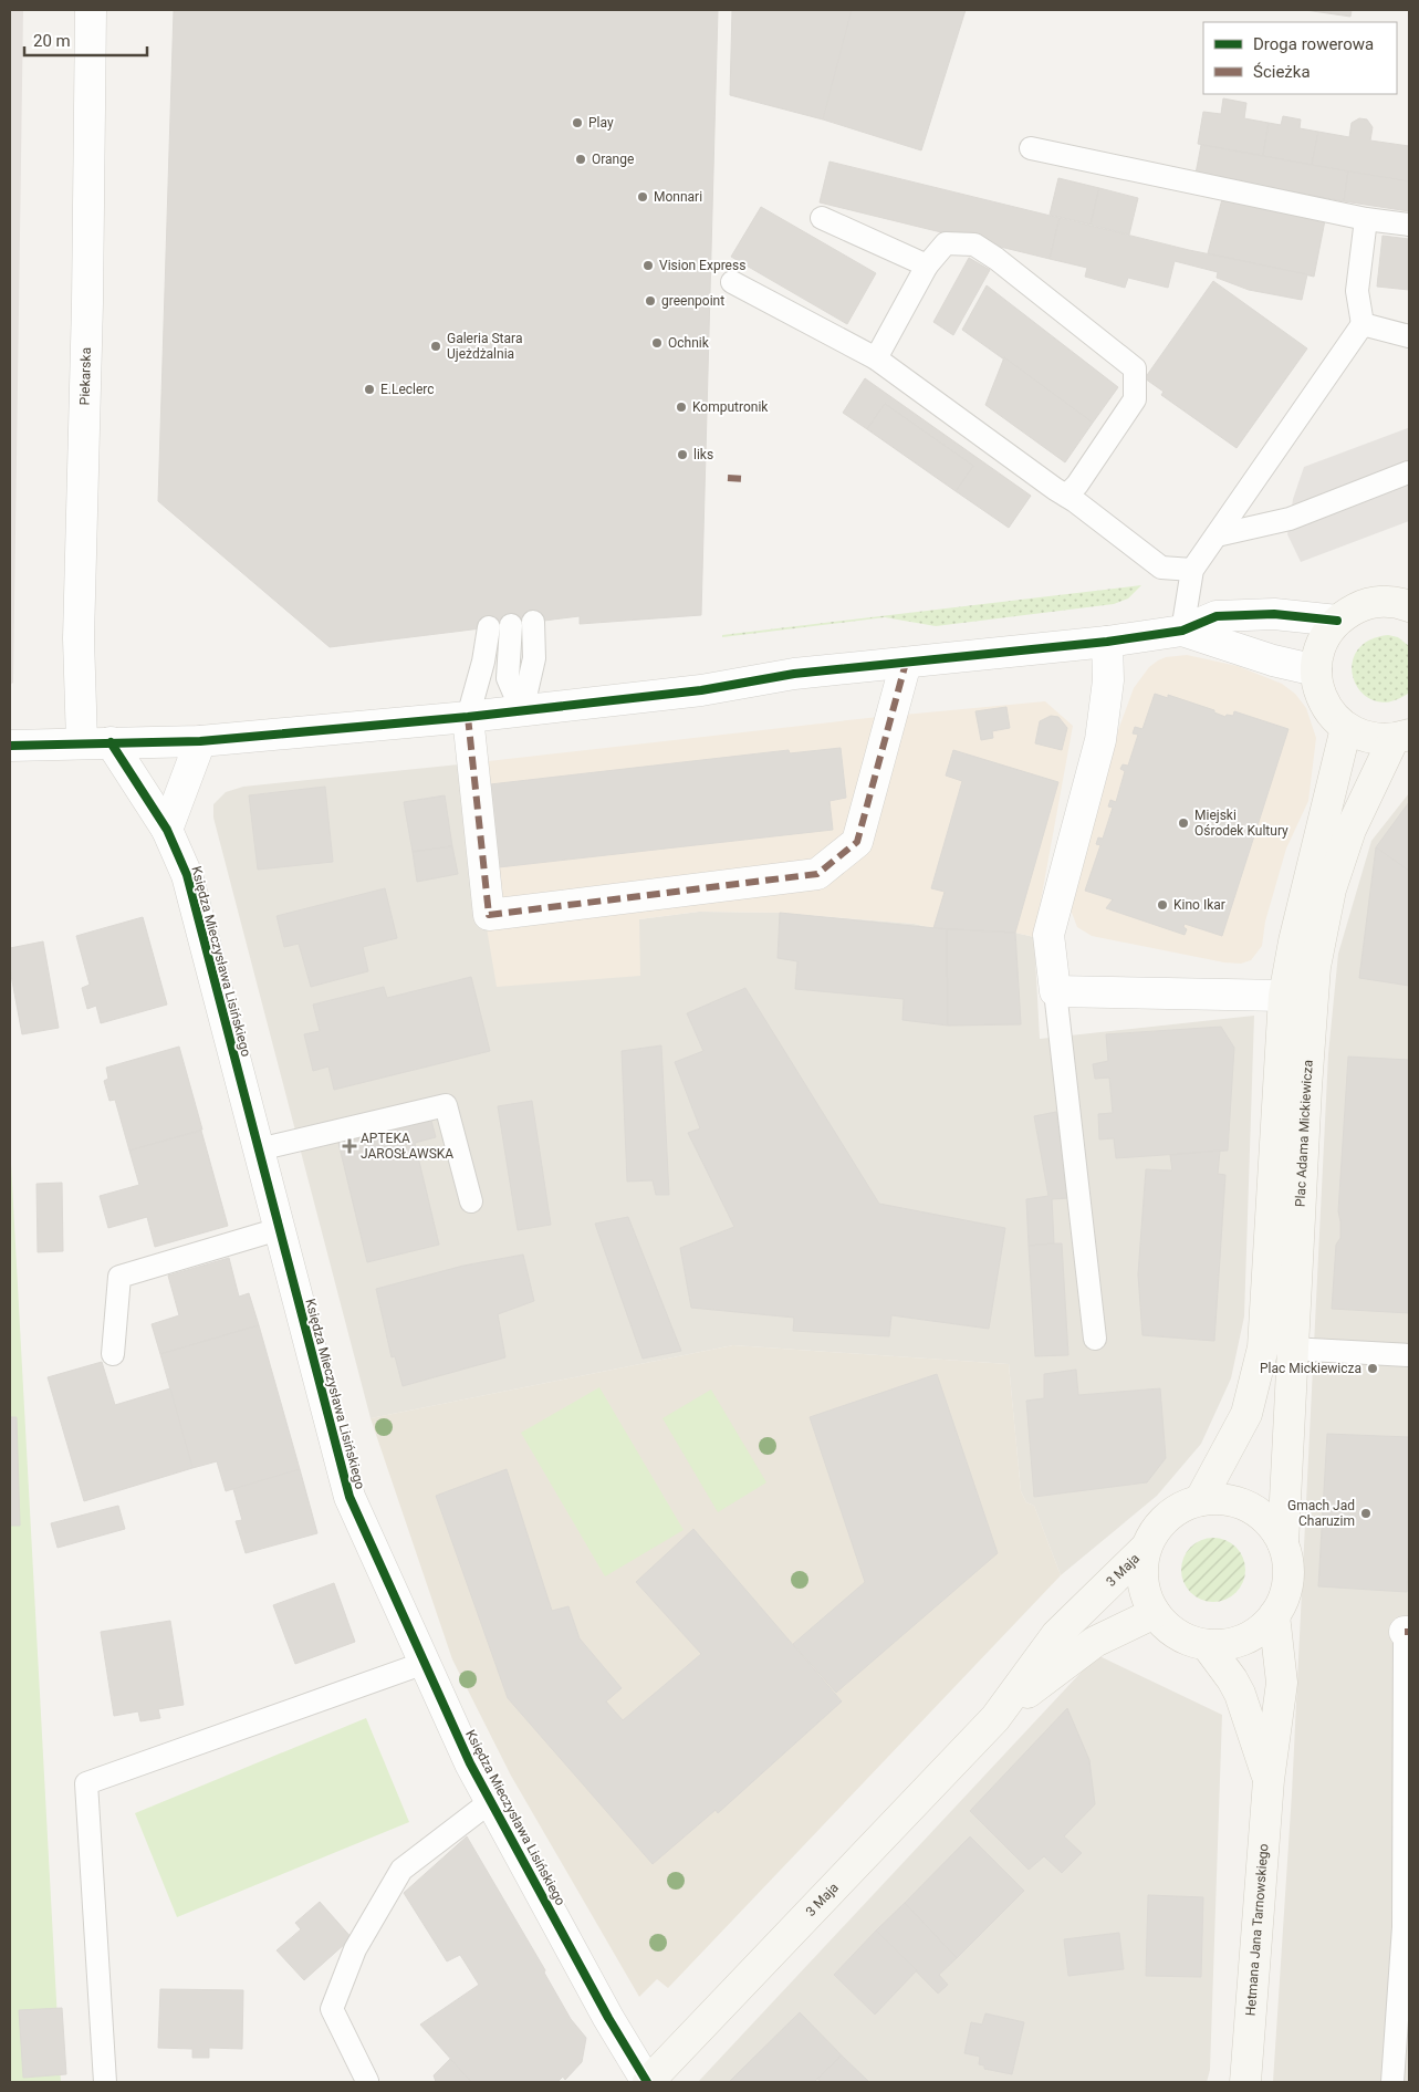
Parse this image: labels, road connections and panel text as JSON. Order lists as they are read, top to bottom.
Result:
{
  "streets": {
    "main road": ["Plac Adama Mickiewicza", "3 Maja", "Hetmana Jana Tarnowskiego"],
    "street": ["Piekarska", "Księdza Mieczysława Lisińskiego"]
  },
  "crossings": [
    ["Piekarska", "Księdza Mieczysława Lisińskiego"],
    ["Księdza Mieczysława Lisińskiego", "3 Maja"],
    ["Plac Adama Mickiewicza", "3 Maja"],
    ["Plac Adama Mickiewicza", "Hetmana Jana Tarnowskiego"],
    ["3 Maja", "Hetmana Jana Tarnowskiego"]
  ],
  "places": {
    "other": [
      "Play",
      "Orange",
      "Monnari",
      "Vision Express",
      "greenpoint",
      "Ochnik",
      "Galeria Stara Ujeżdżalnia",
      "E.Leclerc",
      "Komputronik",
      "liks",
      "Miejski Ośrodek Kultury",
      "Kino Ikar",
      "Plac Mickiewicza",
      "Gmach Jad Charuzim"
    ],
    "health": ["APTEKA JAROSŁAWSKA"]
  },
  "legend": ["Droga rowerowa", "Ścieżka"],
  "scale_bar": "20 m"
}
